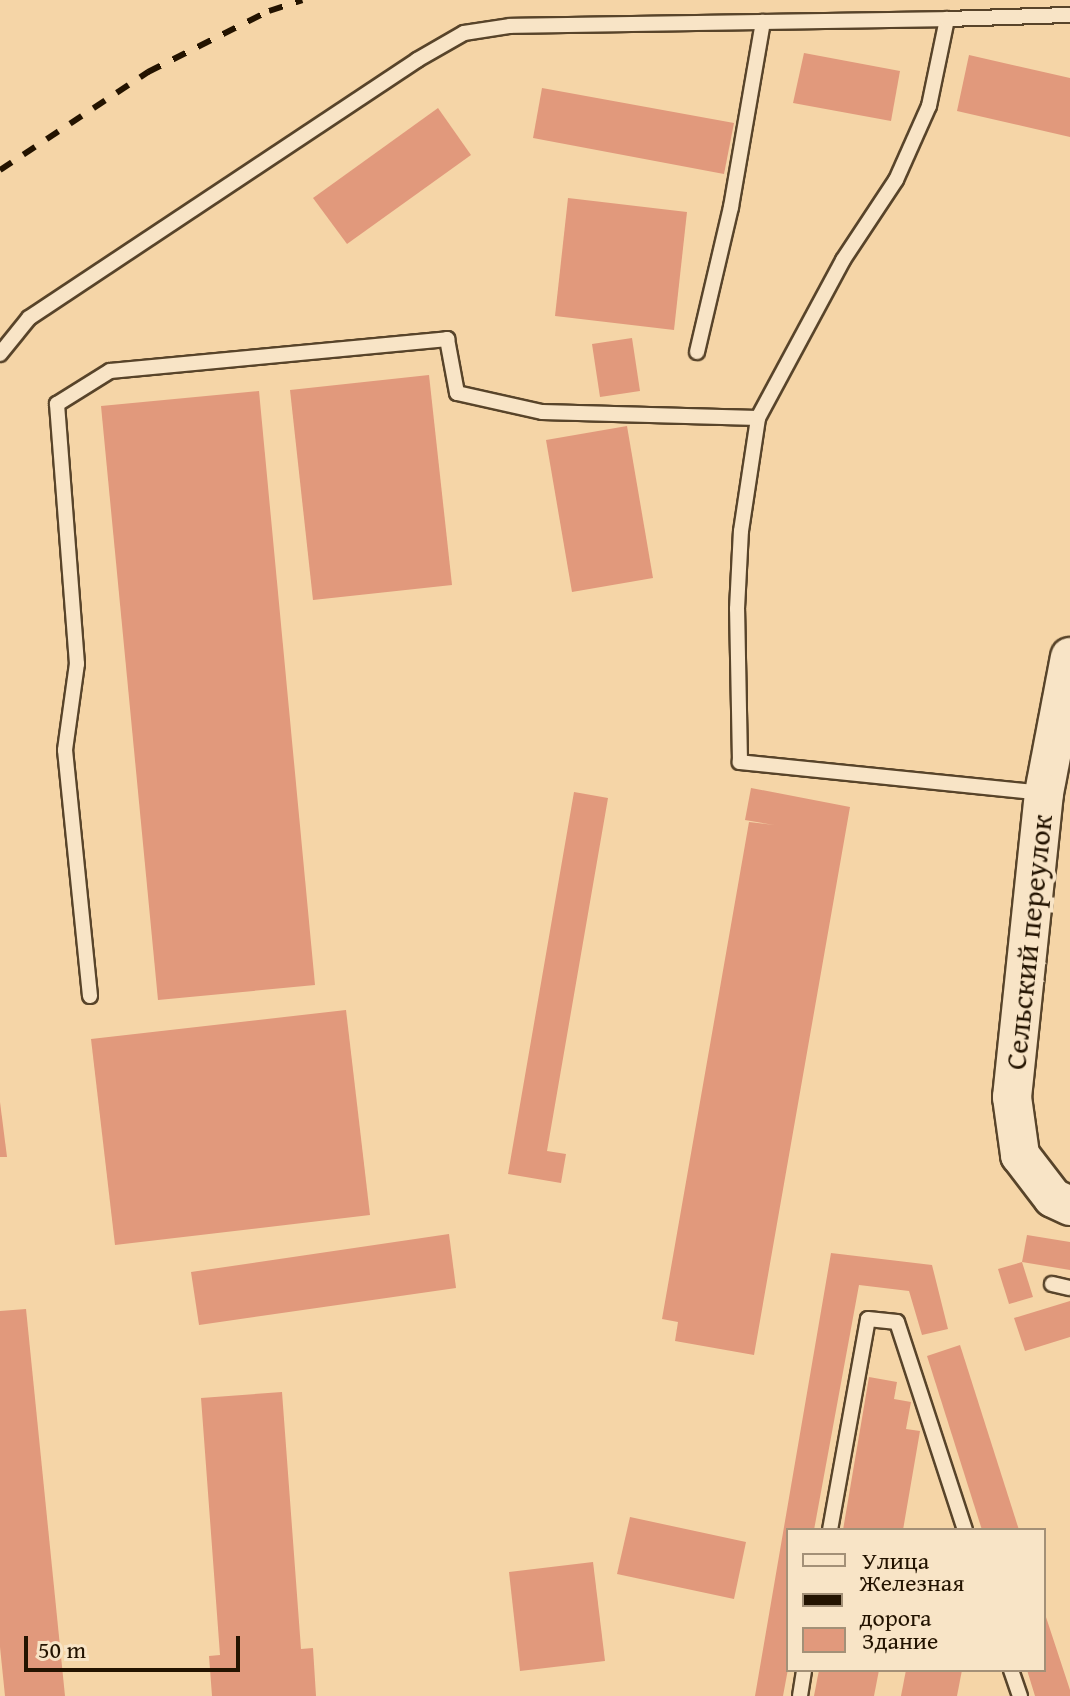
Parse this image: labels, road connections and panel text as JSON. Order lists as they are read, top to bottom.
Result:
{
  "streets": {
    "street": ["Сельский переулок"]
  },
  "legend": ["Улица", "Железная дорога", "Здание"],
  "scale_bar": "50 m"
}
